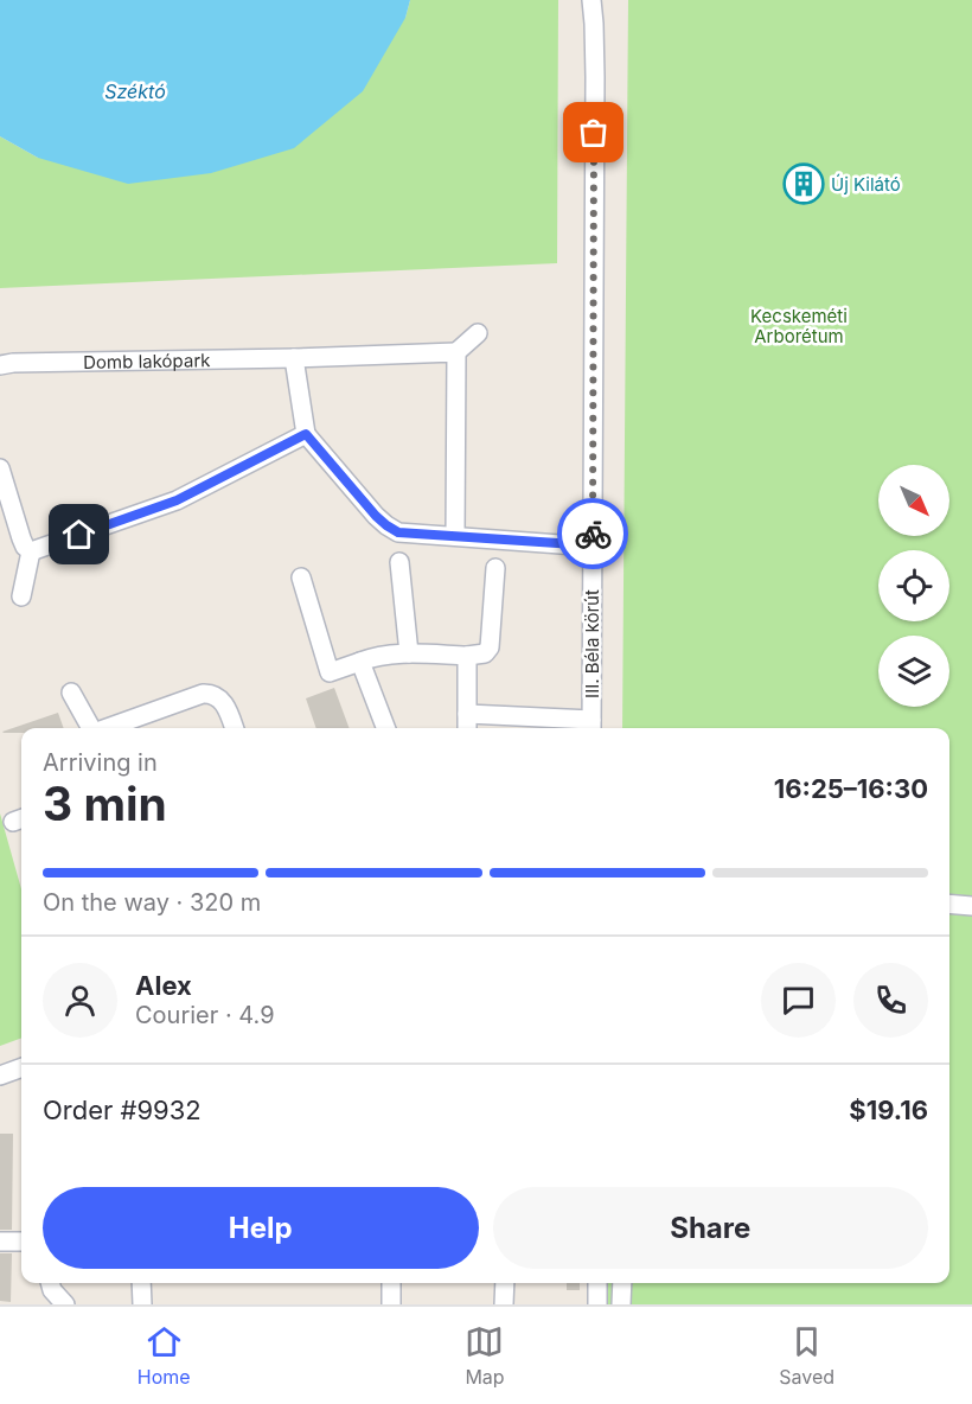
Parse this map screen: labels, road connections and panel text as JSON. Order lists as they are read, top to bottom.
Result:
{
  "streets": {
    "street": ["Domb lakópark", "III. Béla körút"]
  },
  "water": ["Széktó"],
  "parks": ["Kecskeméti Arborétum"],
  "places": {
    "building": ["Új Kilátó"]
  },
  "north": "bottom right",
  "page": {
    "heading": ["3 min", "Arriving in", "16:25–16:30"],
    "panel": [
      "Alex",
      "Courier · 4.9",
      "Order #9932",
      "$19.16"
    ],
    "bar": "On the way · 320 m",
    "buttons": ["Help", "Share"],
    "tabs": ["Home", "Map", "Saved"]
  }
}
